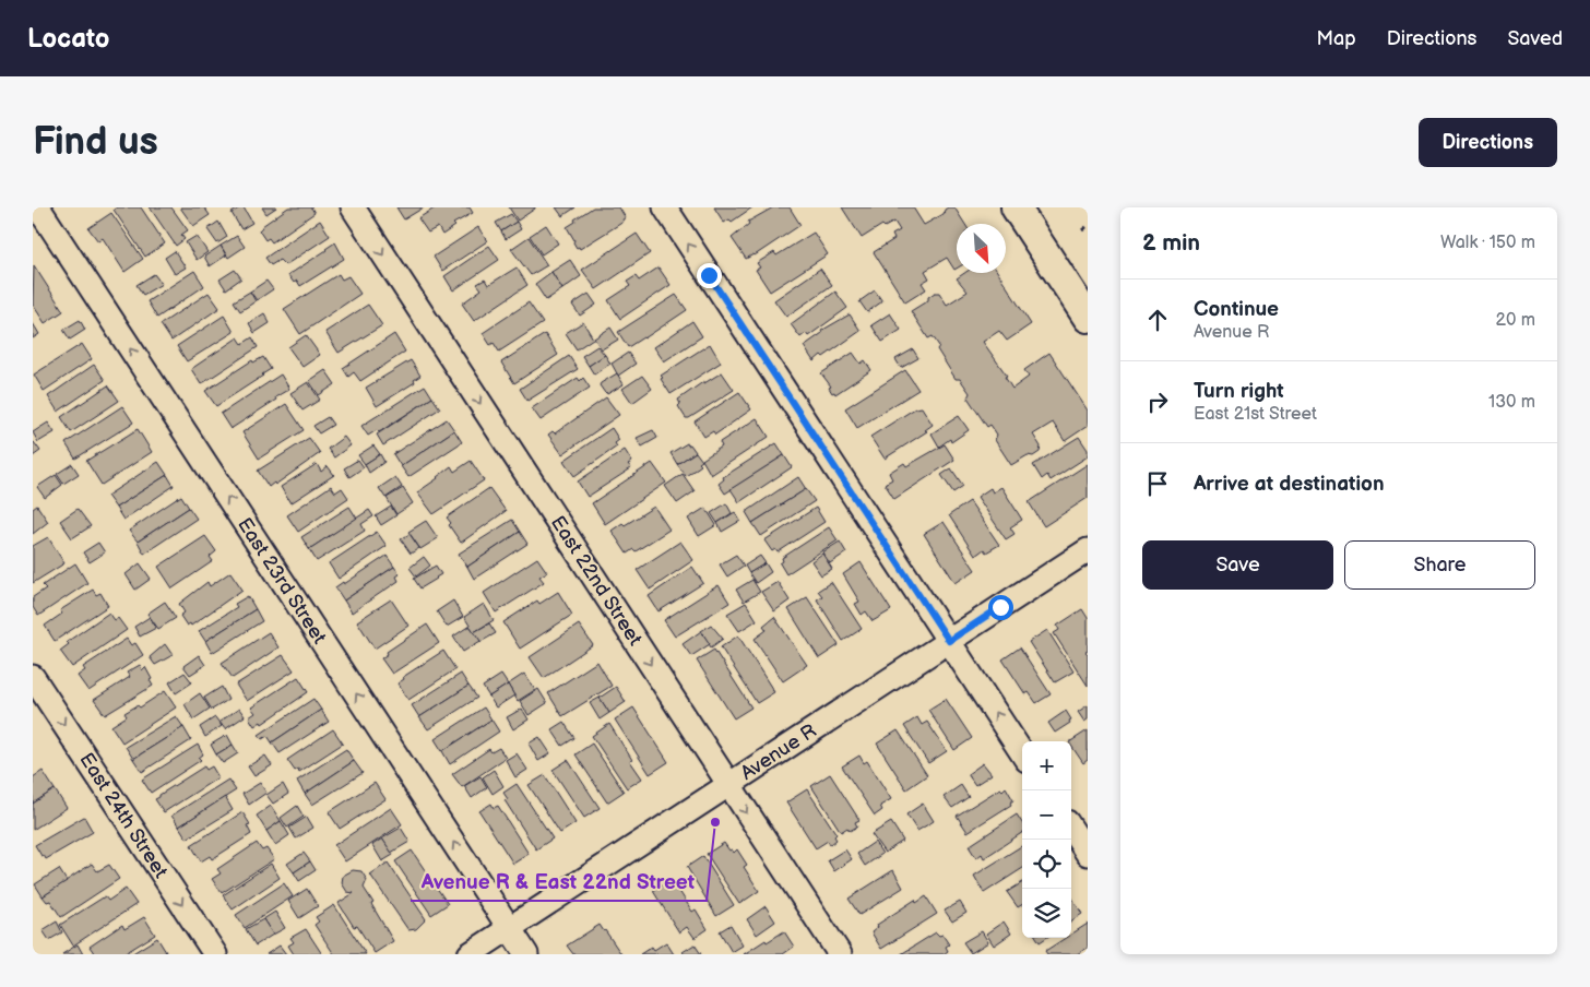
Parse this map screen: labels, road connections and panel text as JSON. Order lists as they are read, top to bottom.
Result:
{
  "streets": {
    "street": [
      "East 23rd Street",
      "East 22nd Street",
      "Avenue R",
      "East 24th Street"
    ]
  },
  "crossings": [
    ["East 23rd Street", "Avenue R"],
    ["East 22nd Street", "Avenue R"]
  ],
  "one_way": ["East 23rd Street", "East 22nd Street", "East 24th Street"],
  "places": ["Avenue R & East 22nd Street"],
  "north": "bottom right",
  "page": {
    "header": "Locato",
    "nav": ["Map", "Directions", "Saved"],
    "buttons": [
      "Directions",
      ["Save", "Share"]
    ],
    "title": "Find us",
    "heading": ["2 min", "Walk · 150 m"],
    "list": [
      ["Continue", "Avenue R", "20 m"],
      ["Turn right", "East 21st Street", "130 m"],
      "Arrive at destination"
    ],
    "map_buttons": ["+", "−"]
  }
}
